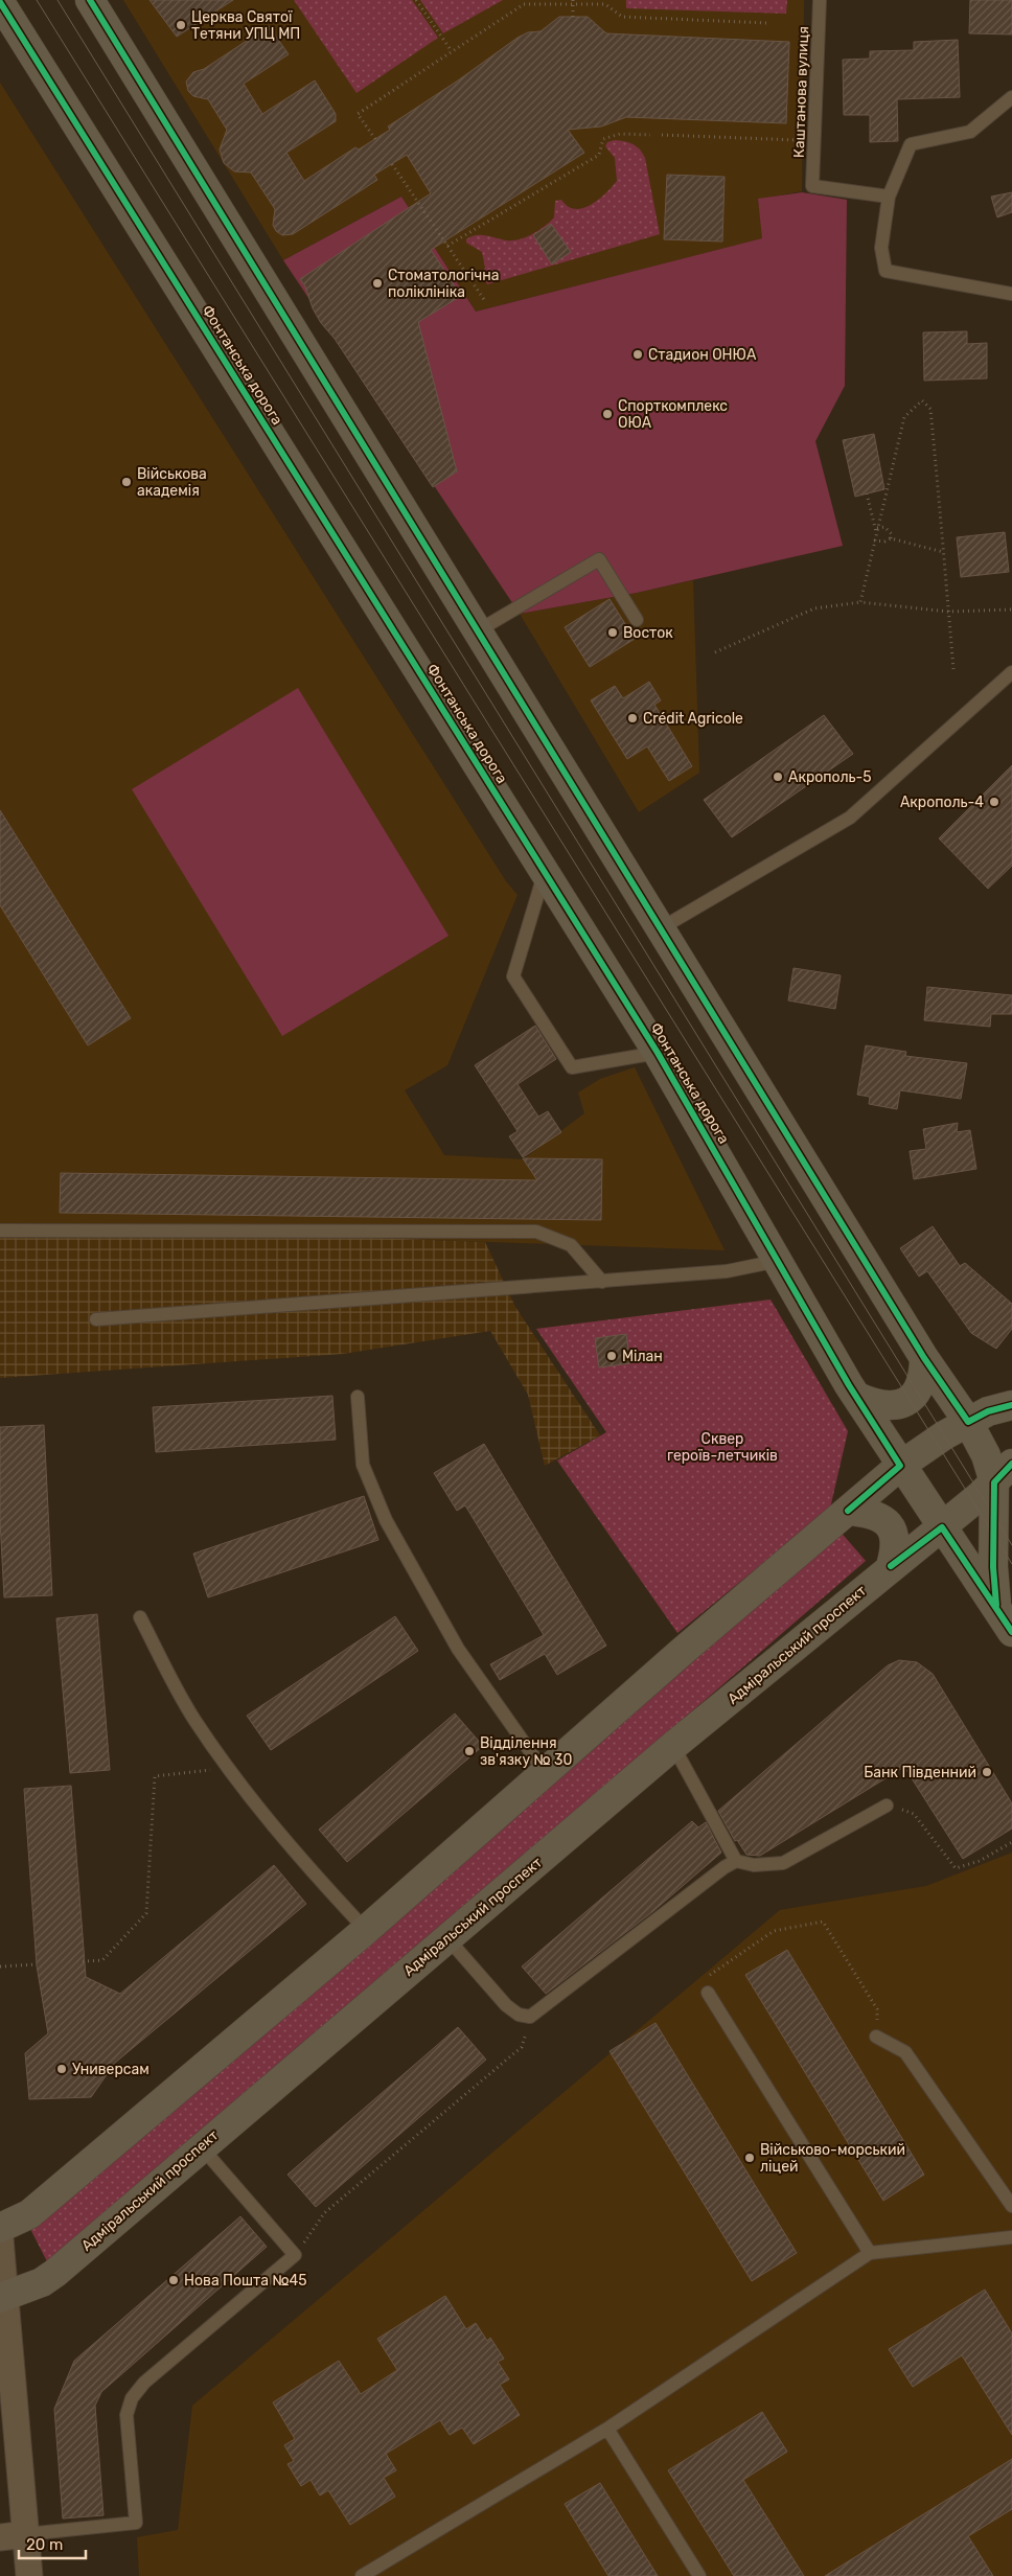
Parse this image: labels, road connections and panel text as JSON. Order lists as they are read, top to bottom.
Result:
{
  "streets": {
    "main road": ["Фонтанська дорога", "Адміральський проспект"],
    "lane": ["Каштанова вулиця"]
  },
  "crossings": [
    ["Фонтанська дорога", "Адміральський проспект"]
  ],
  "parks": ["Сквер героїв-летчиків"],
  "places": [
    "Церква Святої Тетяни УПЦ МП",
    "Стоматологічна поліклініка",
    "Стадион ОНЮА",
    "Спорткомплекс ОЮА",
    "Військова академія",
    "Восток",
    "Crédit Agricole",
    "Акрополь-5",
    "Акрополь-4",
    "Мілан",
    "Відділення зв'язку № 30",
    "Банк Південний",
    "Универсам",
    "Військово-морський ліцей",
    "Нова Пошта №45"
  ],
  "scale_bar": "20 m"
}
